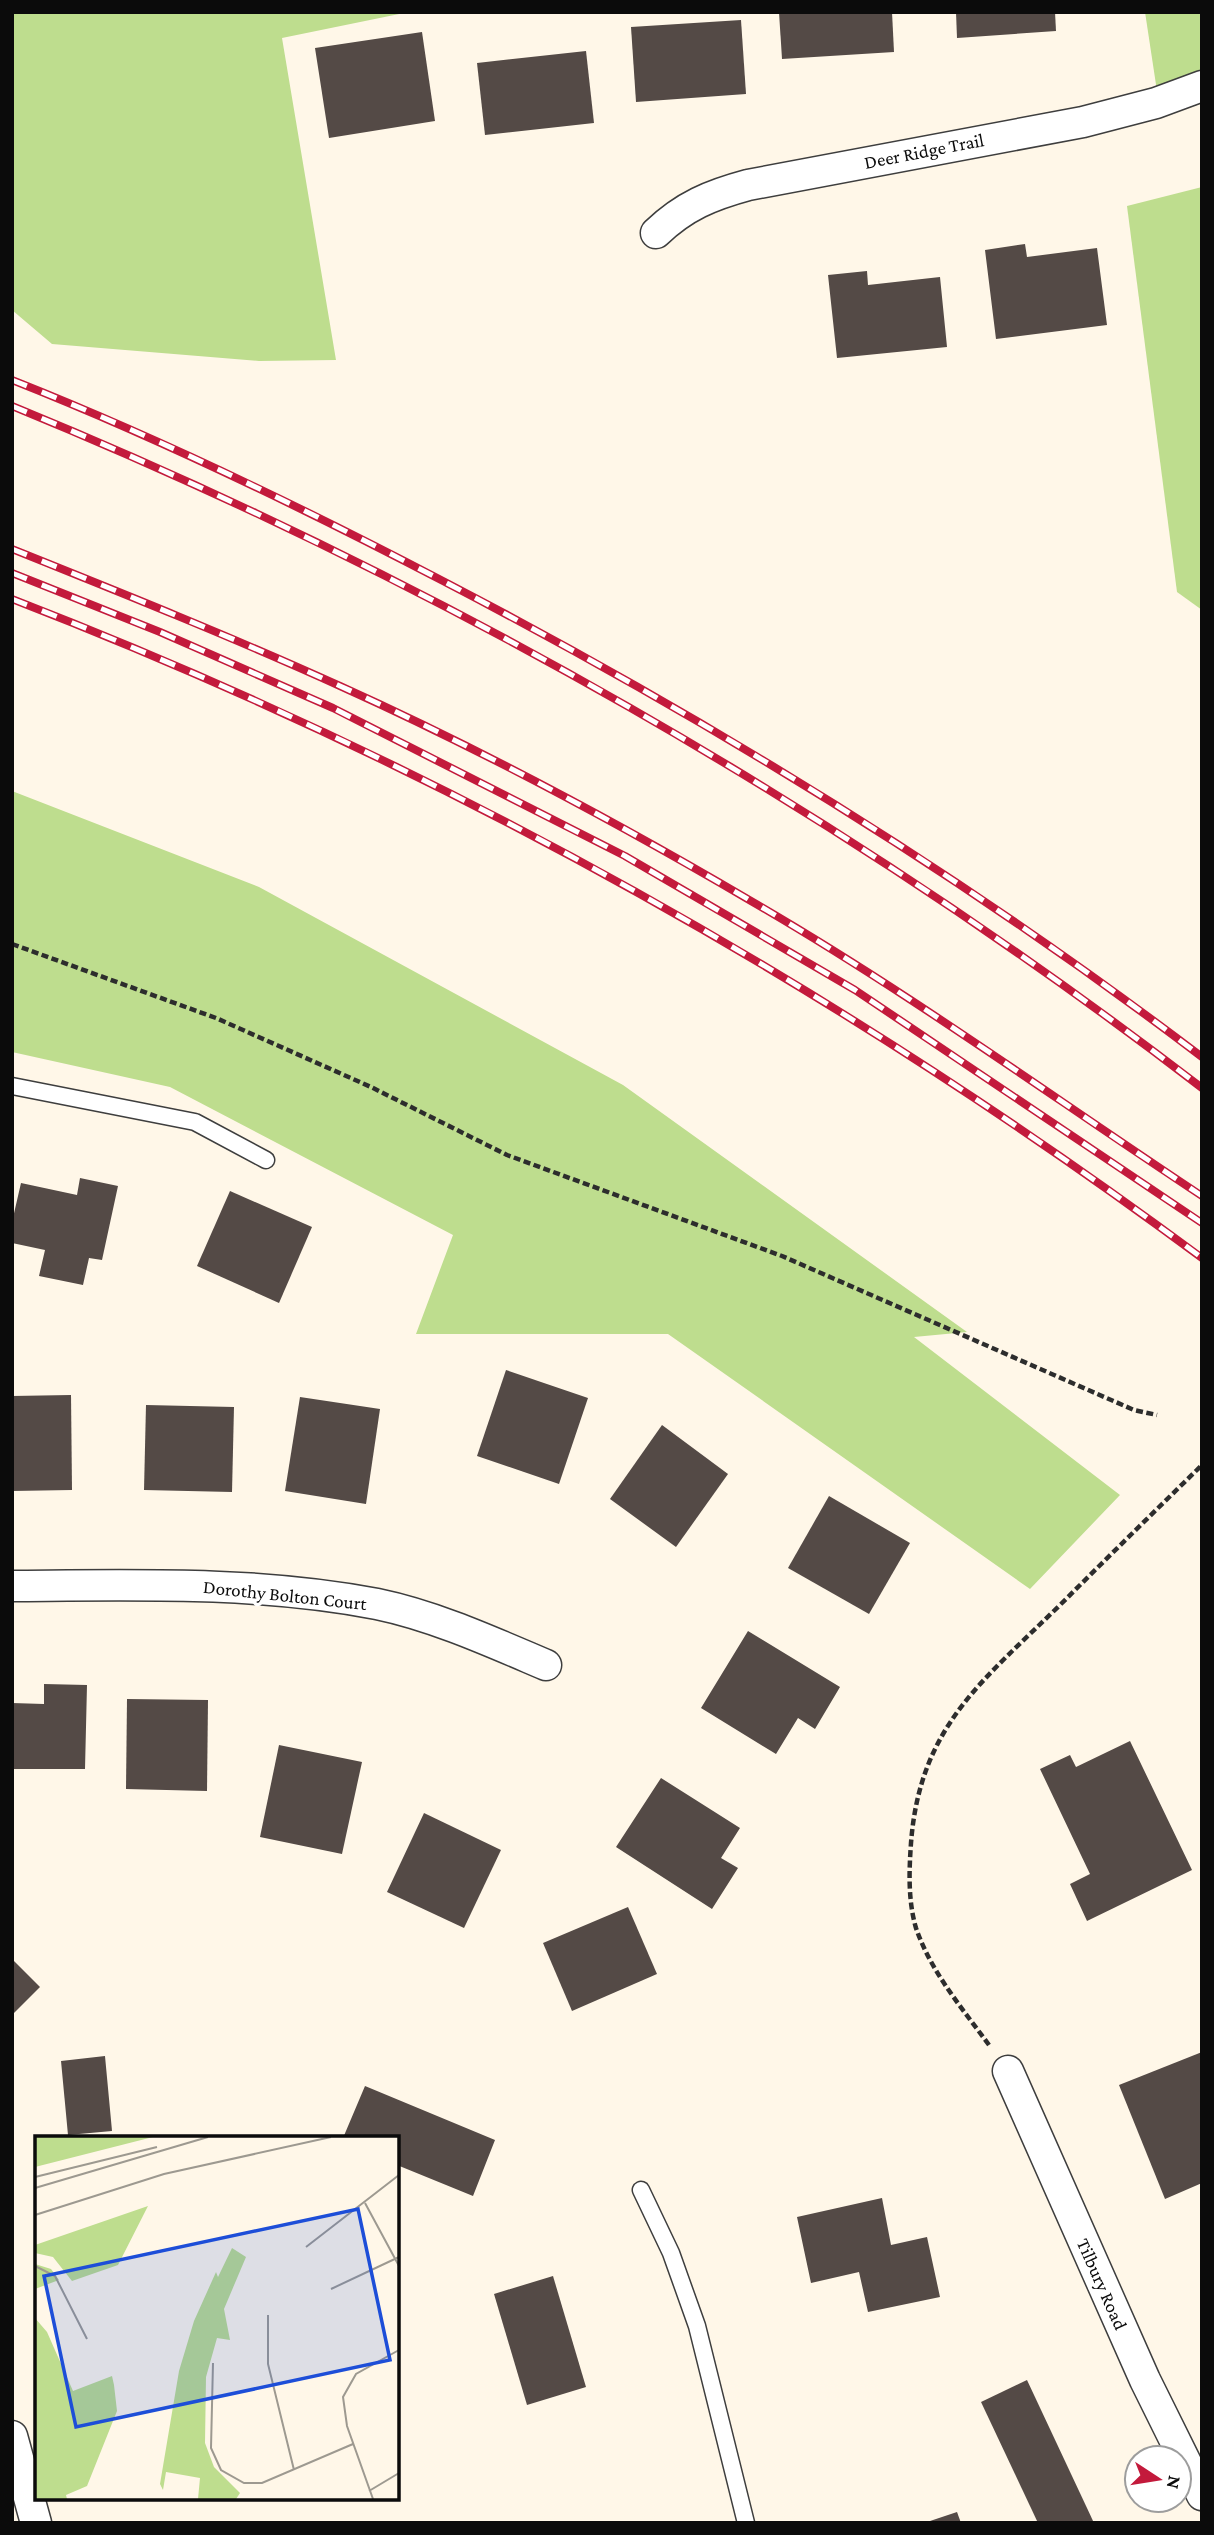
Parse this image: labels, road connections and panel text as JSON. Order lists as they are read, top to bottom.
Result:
{
  "streets": {
    "street": ["Deer Ridge Trail", "Dorothy Bolton Court", "Tilbury Road"]
  },
  "north": "right"
}
